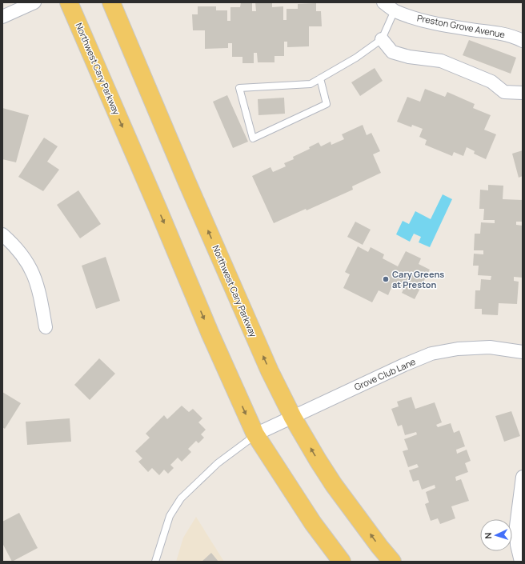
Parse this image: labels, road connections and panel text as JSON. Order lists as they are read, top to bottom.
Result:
{
  "streets": {
    "main road": ["Northwest Cary Parkway"],
    "street": ["Preston Grove Avenue", "Grove Club Lane"]
  },
  "crossings": [
    ["Northwest Cary Parkway", "Grove Club Lane"]
  ],
  "places": ["Cary Greens at Preston"],
  "north": "left"
}
